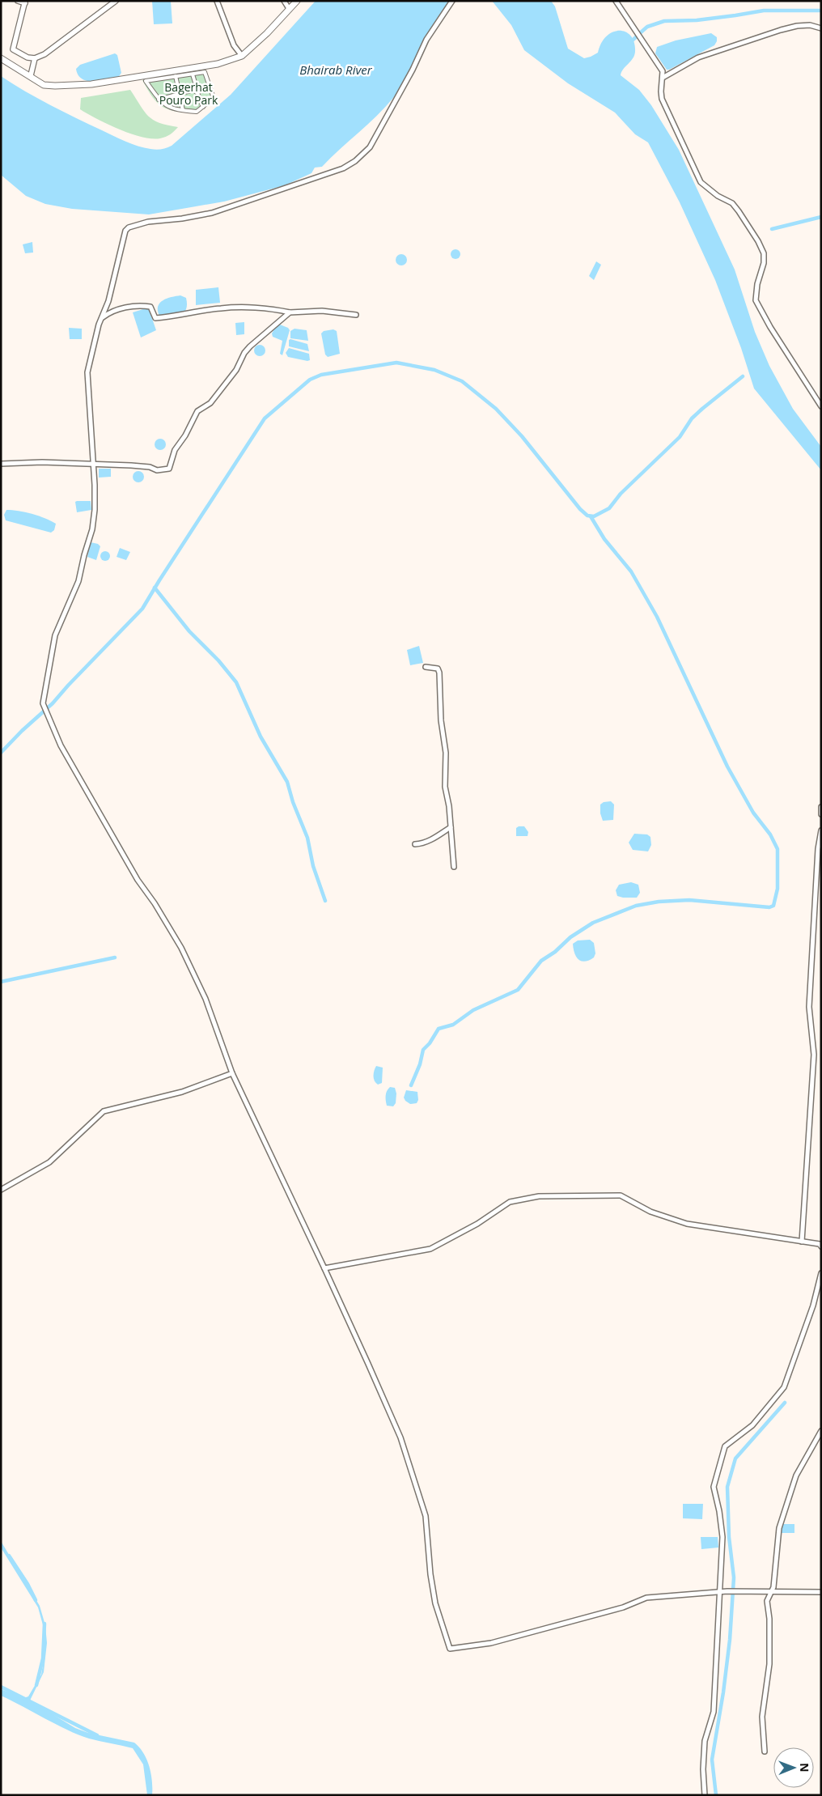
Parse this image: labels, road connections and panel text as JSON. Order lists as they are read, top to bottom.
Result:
{
  "water": ["Bhairab River"],
  "parks": ["Bagerhat Pouro Park"],
  "north": "right"
}
